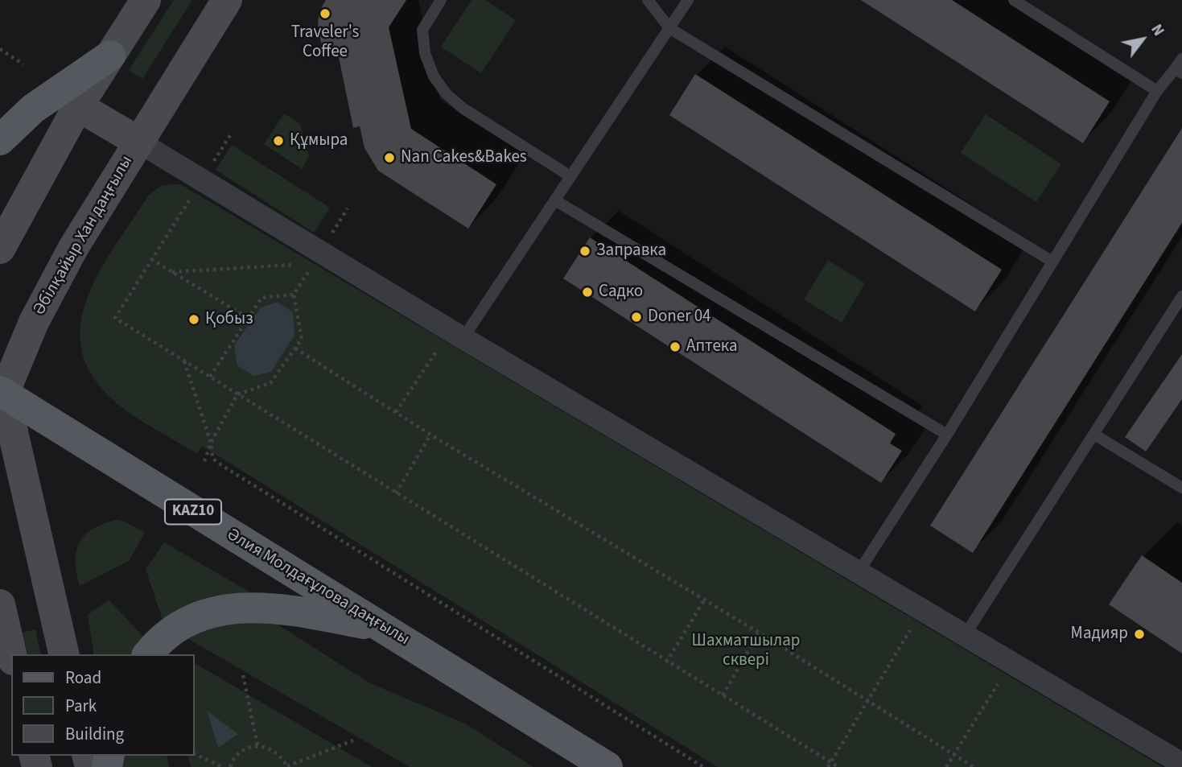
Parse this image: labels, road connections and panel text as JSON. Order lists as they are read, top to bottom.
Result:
{
  "streets": {
    "main road": ["Әбілқайыр Хан даңғылы", "KAZ10", "Әлия Молдағұлова даңғылы"]
  },
  "crossings": [
    ["Әбілқайыр Хан даңғылы", "Әлия Молдағұлова даңғылы"]
  ],
  "parks": ["Шахматшылар сквері"],
  "places": [
    "Traveler's Coffee",
    "Құмыра",
    "Nan Cakes&Bakes",
    "Заправка",
    "Садко",
    "Doner 04",
    "Қобыз",
    "Аптека",
    "Мадияр"
  ],
  "legend": ["Road", "Park", "Building"],
  "north": "top right"
}
